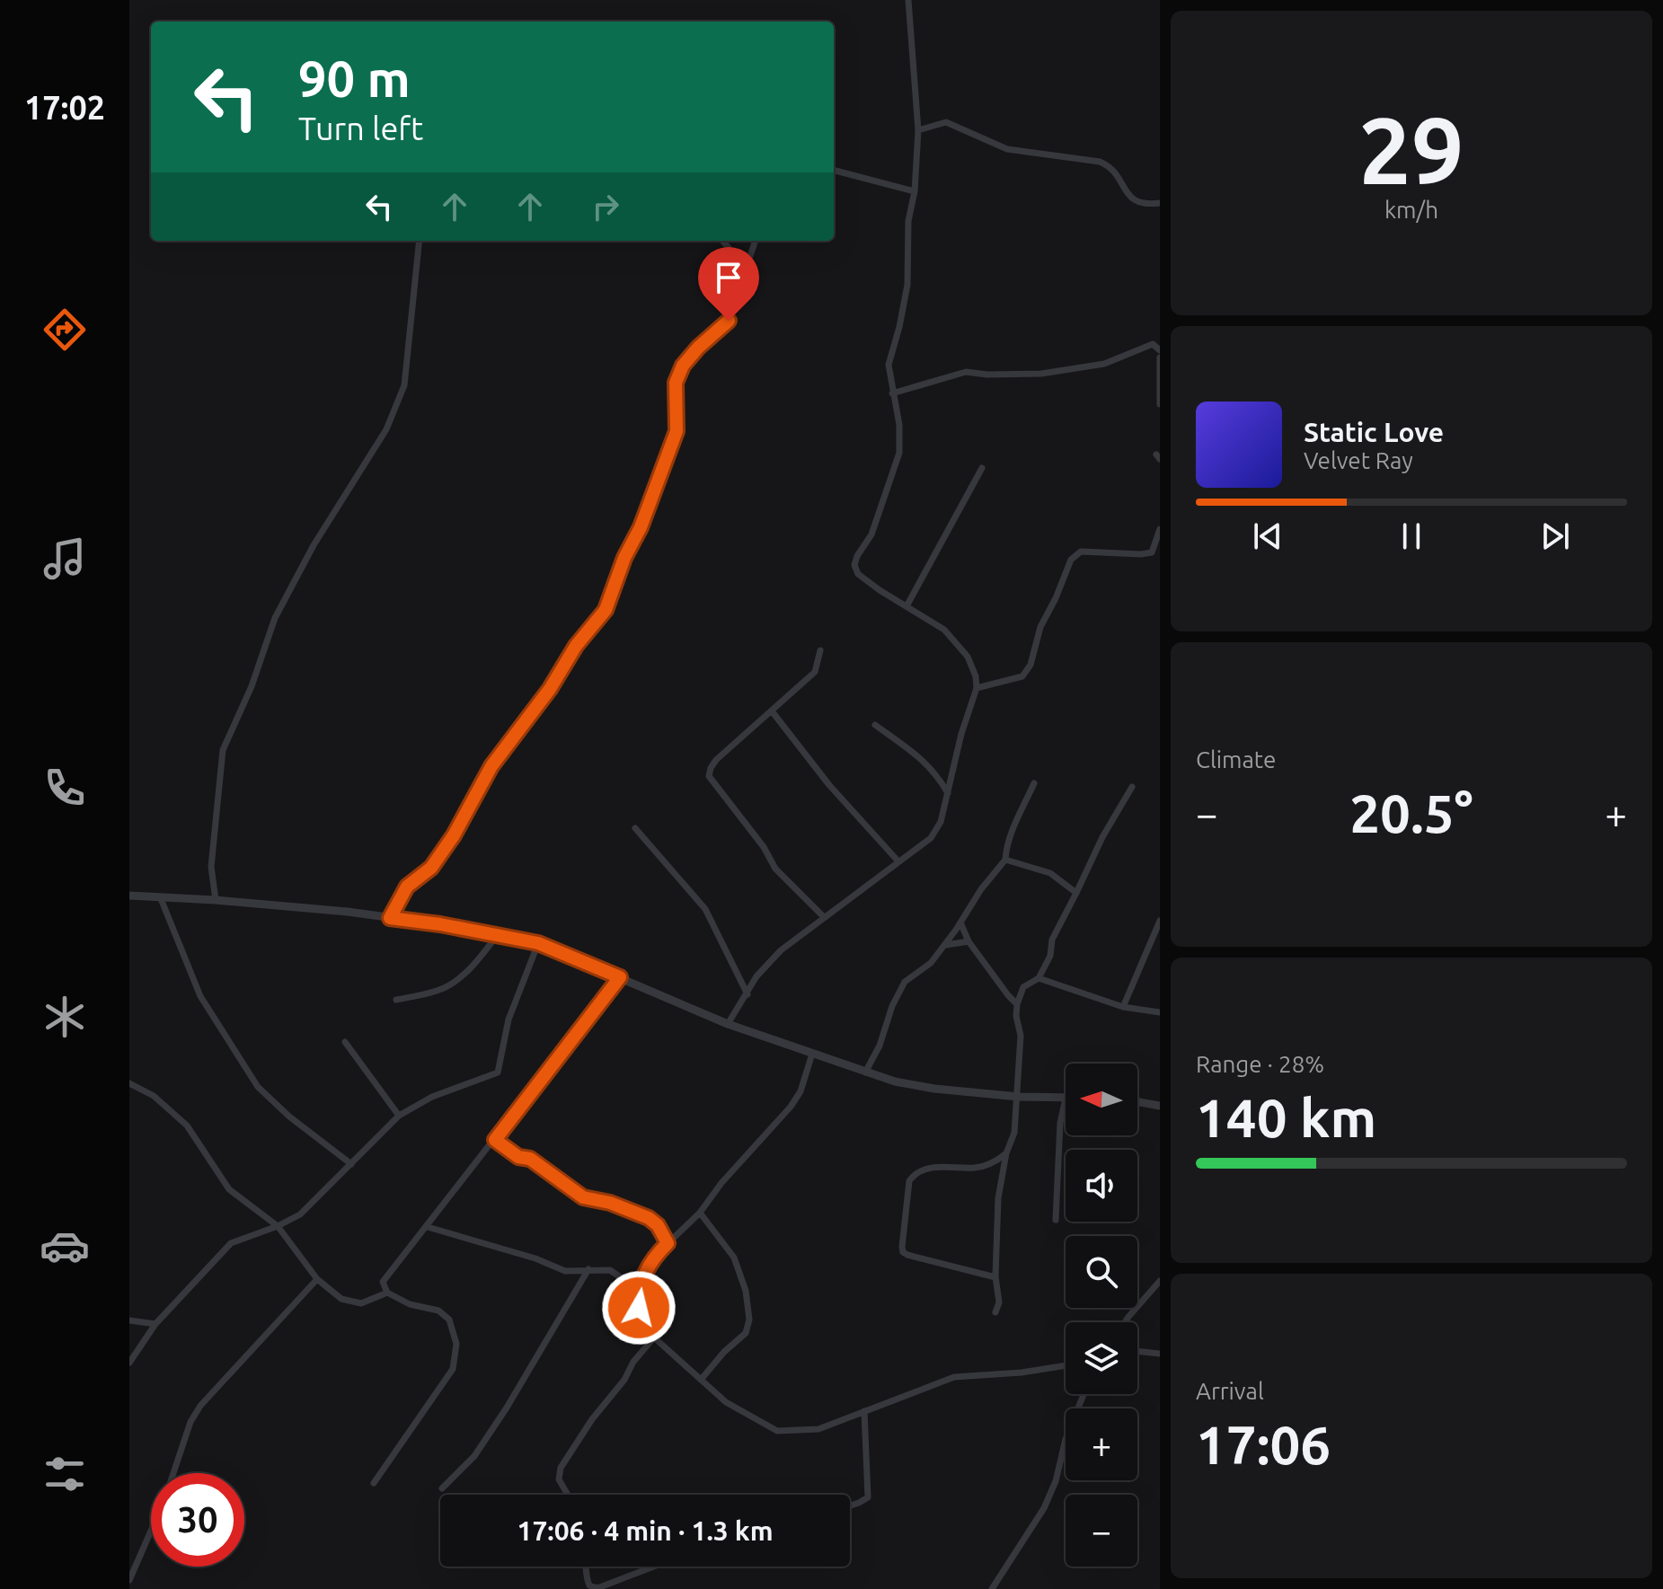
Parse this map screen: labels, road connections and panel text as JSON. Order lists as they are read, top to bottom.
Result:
{
  "north": "left",
  "page": {
    "tabs": "17:02",
    "tile": [
      ["29", "km/h"],
      "Climate",
      ["Range · 28%", "140 km"],
      ["Arrival", "17:06"]
    ],
    "turn": ["90 m", "Turn left"],
    "song": ["Static Love", "Velvet Ray"],
    "heat": ["−", "20.5°", "+"],
    "map_buttons": ["+", "−"],
    "limit": "30",
    "trip": "17:06 · 4 min · 1.3 km"
  }
}
